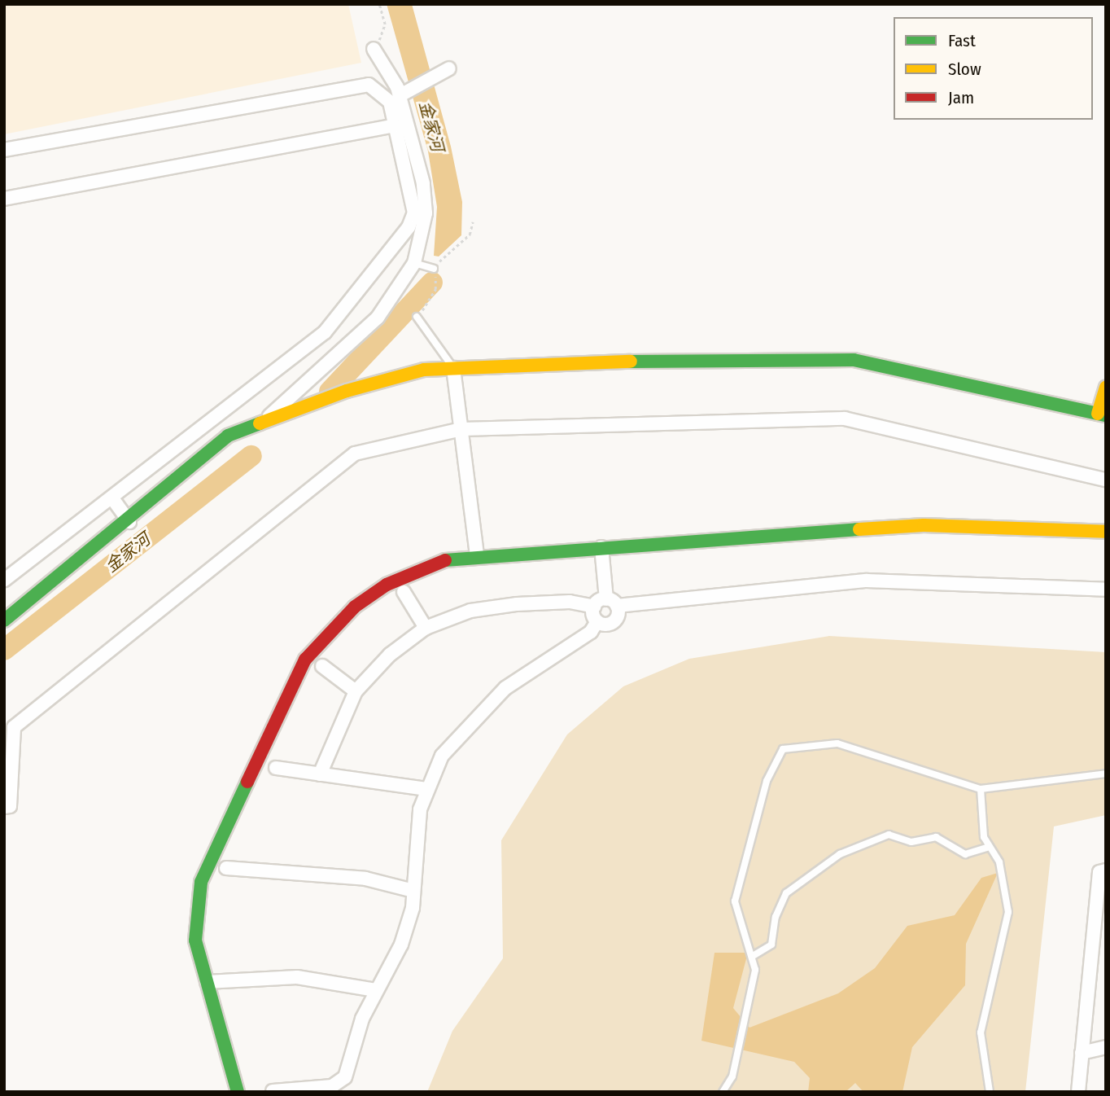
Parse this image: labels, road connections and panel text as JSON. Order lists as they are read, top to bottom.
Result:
{
  "water": ["金家河"],
  "legend": ["Fast", "Slow", "Jam"]
}
